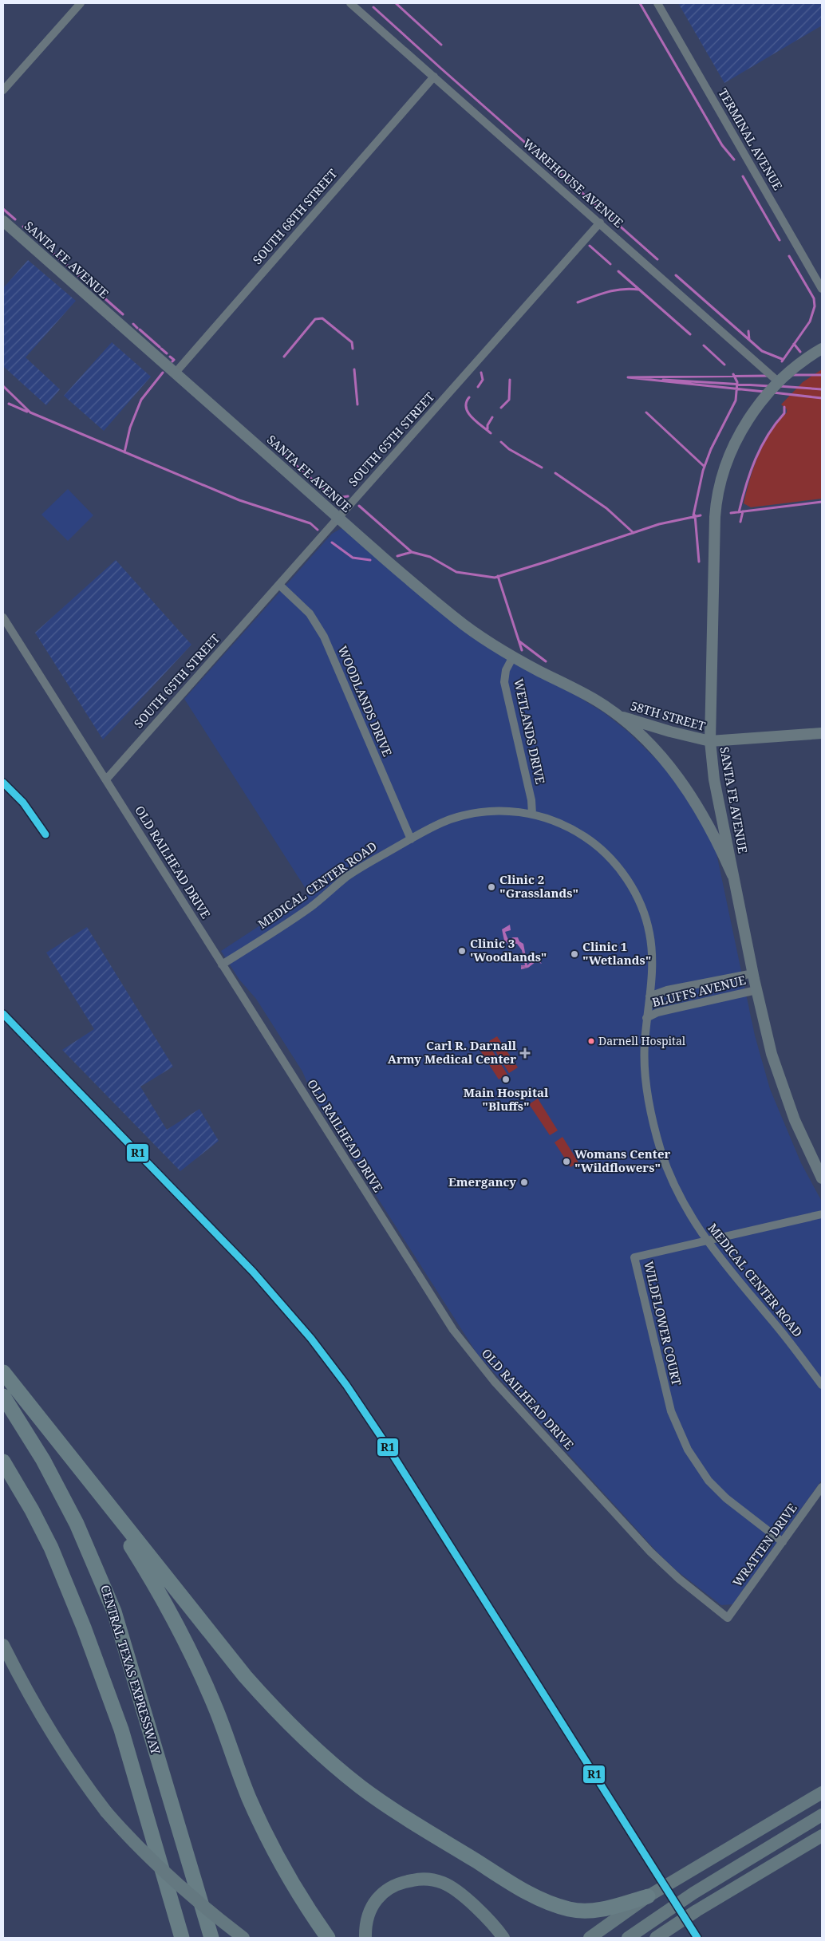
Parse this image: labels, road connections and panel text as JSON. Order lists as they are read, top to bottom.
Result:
{
  "streets": {
    "highway": ["CENTRAL TEXAS EXPRESSWAY"],
    "street": [
      "TERMINAL AVENUE",
      "WAREHOUSE AVENUE",
      "SOUTH 68TH STREET",
      "SANTA FE AVENUE",
      "SOUTH 65TH STREET",
      "WOODLANDS DRIVE",
      "58TH STREET",
      "WETLANDS DRIVE",
      "OLD RAILHEAD DRIVE",
      "MEDICAL CENTER ROAD",
      "BLUFFS AVENUE",
      "WILDFLOWER COURT",
      "WRATTEN DRIVE"
    ]
  },
  "crossings": [
    ["WAREHOUSE AVENUE", "SOUTH 68TH STREET"],
    ["WAREHOUSE AVENUE", "SANTA FE AVENUE"],
    ["WAREHOUSE AVENUE", "SOUTH 65TH STREET"],
    ["SOUTH 68TH STREET", "SANTA FE AVENUE"],
    ["SANTA FE AVENUE", "SOUTH 65TH STREET"],
    ["SANTA FE AVENUE", "58TH STREET"],
    ["SANTA FE AVENUE", "WETLANDS DRIVE"],
    ["SANTA FE AVENUE", "BLUFFS AVENUE"],
    ["SOUTH 65TH STREET", "WOODLANDS DRIVE"],
    ["SOUTH 65TH STREET", "OLD RAILHEAD DRIVE"],
    ["WOODLANDS DRIVE", "MEDICAL CENTER ROAD"],
    ["WETLANDS DRIVE", "MEDICAL CENTER ROAD"],
    ["OLD RAILHEAD DRIVE", "MEDICAL CENTER ROAD"],
    ["OLD RAILHEAD DRIVE", "WRATTEN DRIVE"],
    ["MEDICAL CENTER ROAD", "BLUFFS AVENUE"],
    ["MEDICAL CENTER ROAD", "WILDFLOWER COURT"],
    ["WILDFLOWER COURT", "WRATTEN DRIVE"]
  ],
  "places": {
    "other": [
      "Clinic 2 \"Grasslands\"",
      "Clinic 3 'Woodlands\"",
      "Clinic 1 \"Wetlands\"",
      "Darnell Hospital",
      "Main Hospital \"Bluffs\"",
      "Womans Center \"Wildflowers\"",
      "Emergancy"
    ],
    "health": ["Carl R. Darnall Army Medical Center"]
  },
  "lines": ["transit line R1"]
}
